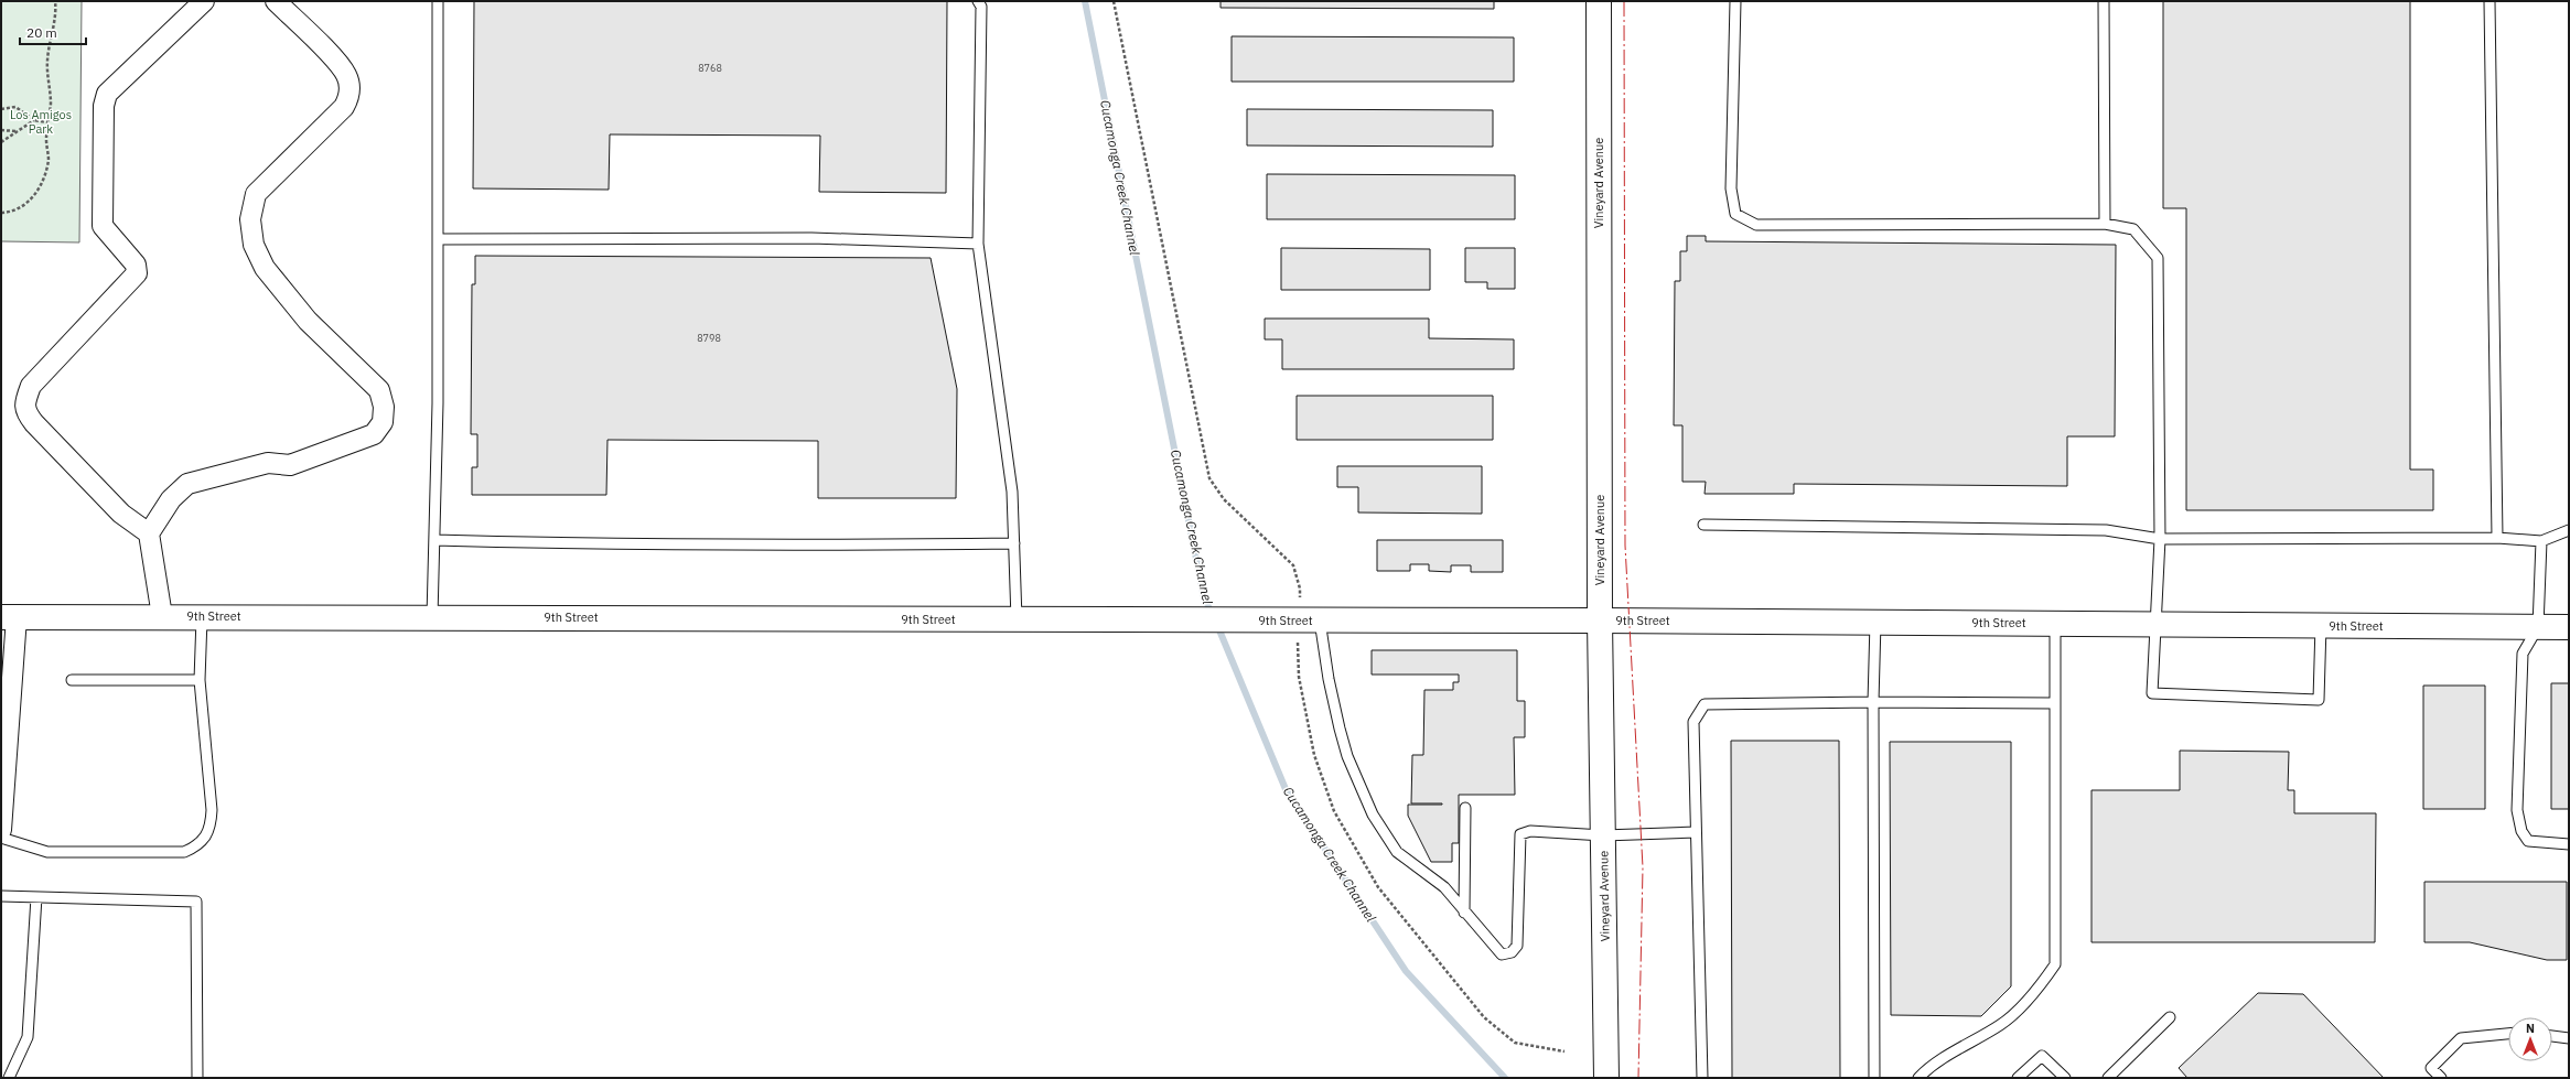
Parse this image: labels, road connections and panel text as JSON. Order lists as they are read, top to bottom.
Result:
{
  "streets": {
    "street": ["Vineyard Avenue", "9th Street"]
  },
  "crossings": [
    ["Vineyard Avenue", "9th Street"]
  ],
  "water": ["Cucamonga Creek Channel"],
  "parks": ["Los Amigos Park"],
  "house_numbers": ["8768", "8798"],
  "scale_bar": "20 m",
  "north": "top"
}
